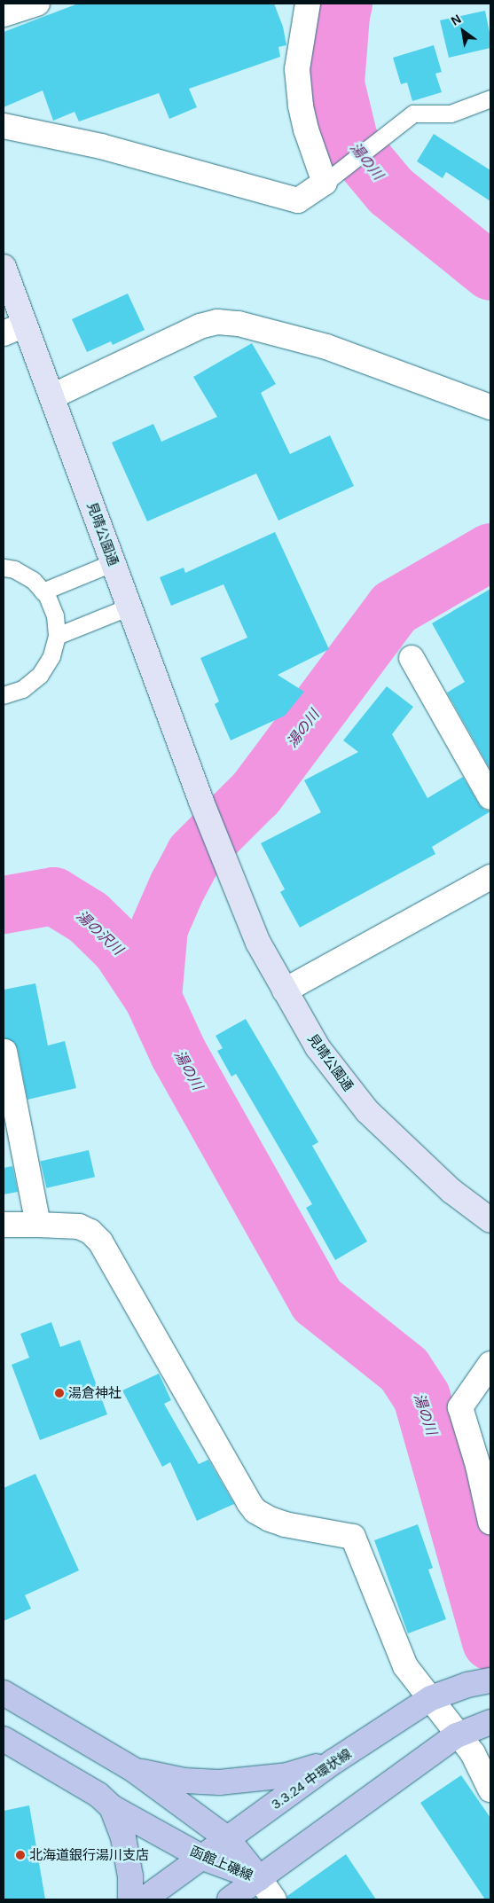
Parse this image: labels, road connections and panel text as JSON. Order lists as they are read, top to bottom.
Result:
{
  "streets": {
    "main road": ["3.3.24 中環状線", "函館上磯線"],
    "street": ["見晴公園通"]
  },
  "crossings": [
    ["3.3.24 中環状線", "函館上磯線"]
  ],
  "water": ["湯の川", "湯の沢川"],
  "places": ["湯倉神社", "北海道銀行湯川支店"],
  "north": "top left"
}
